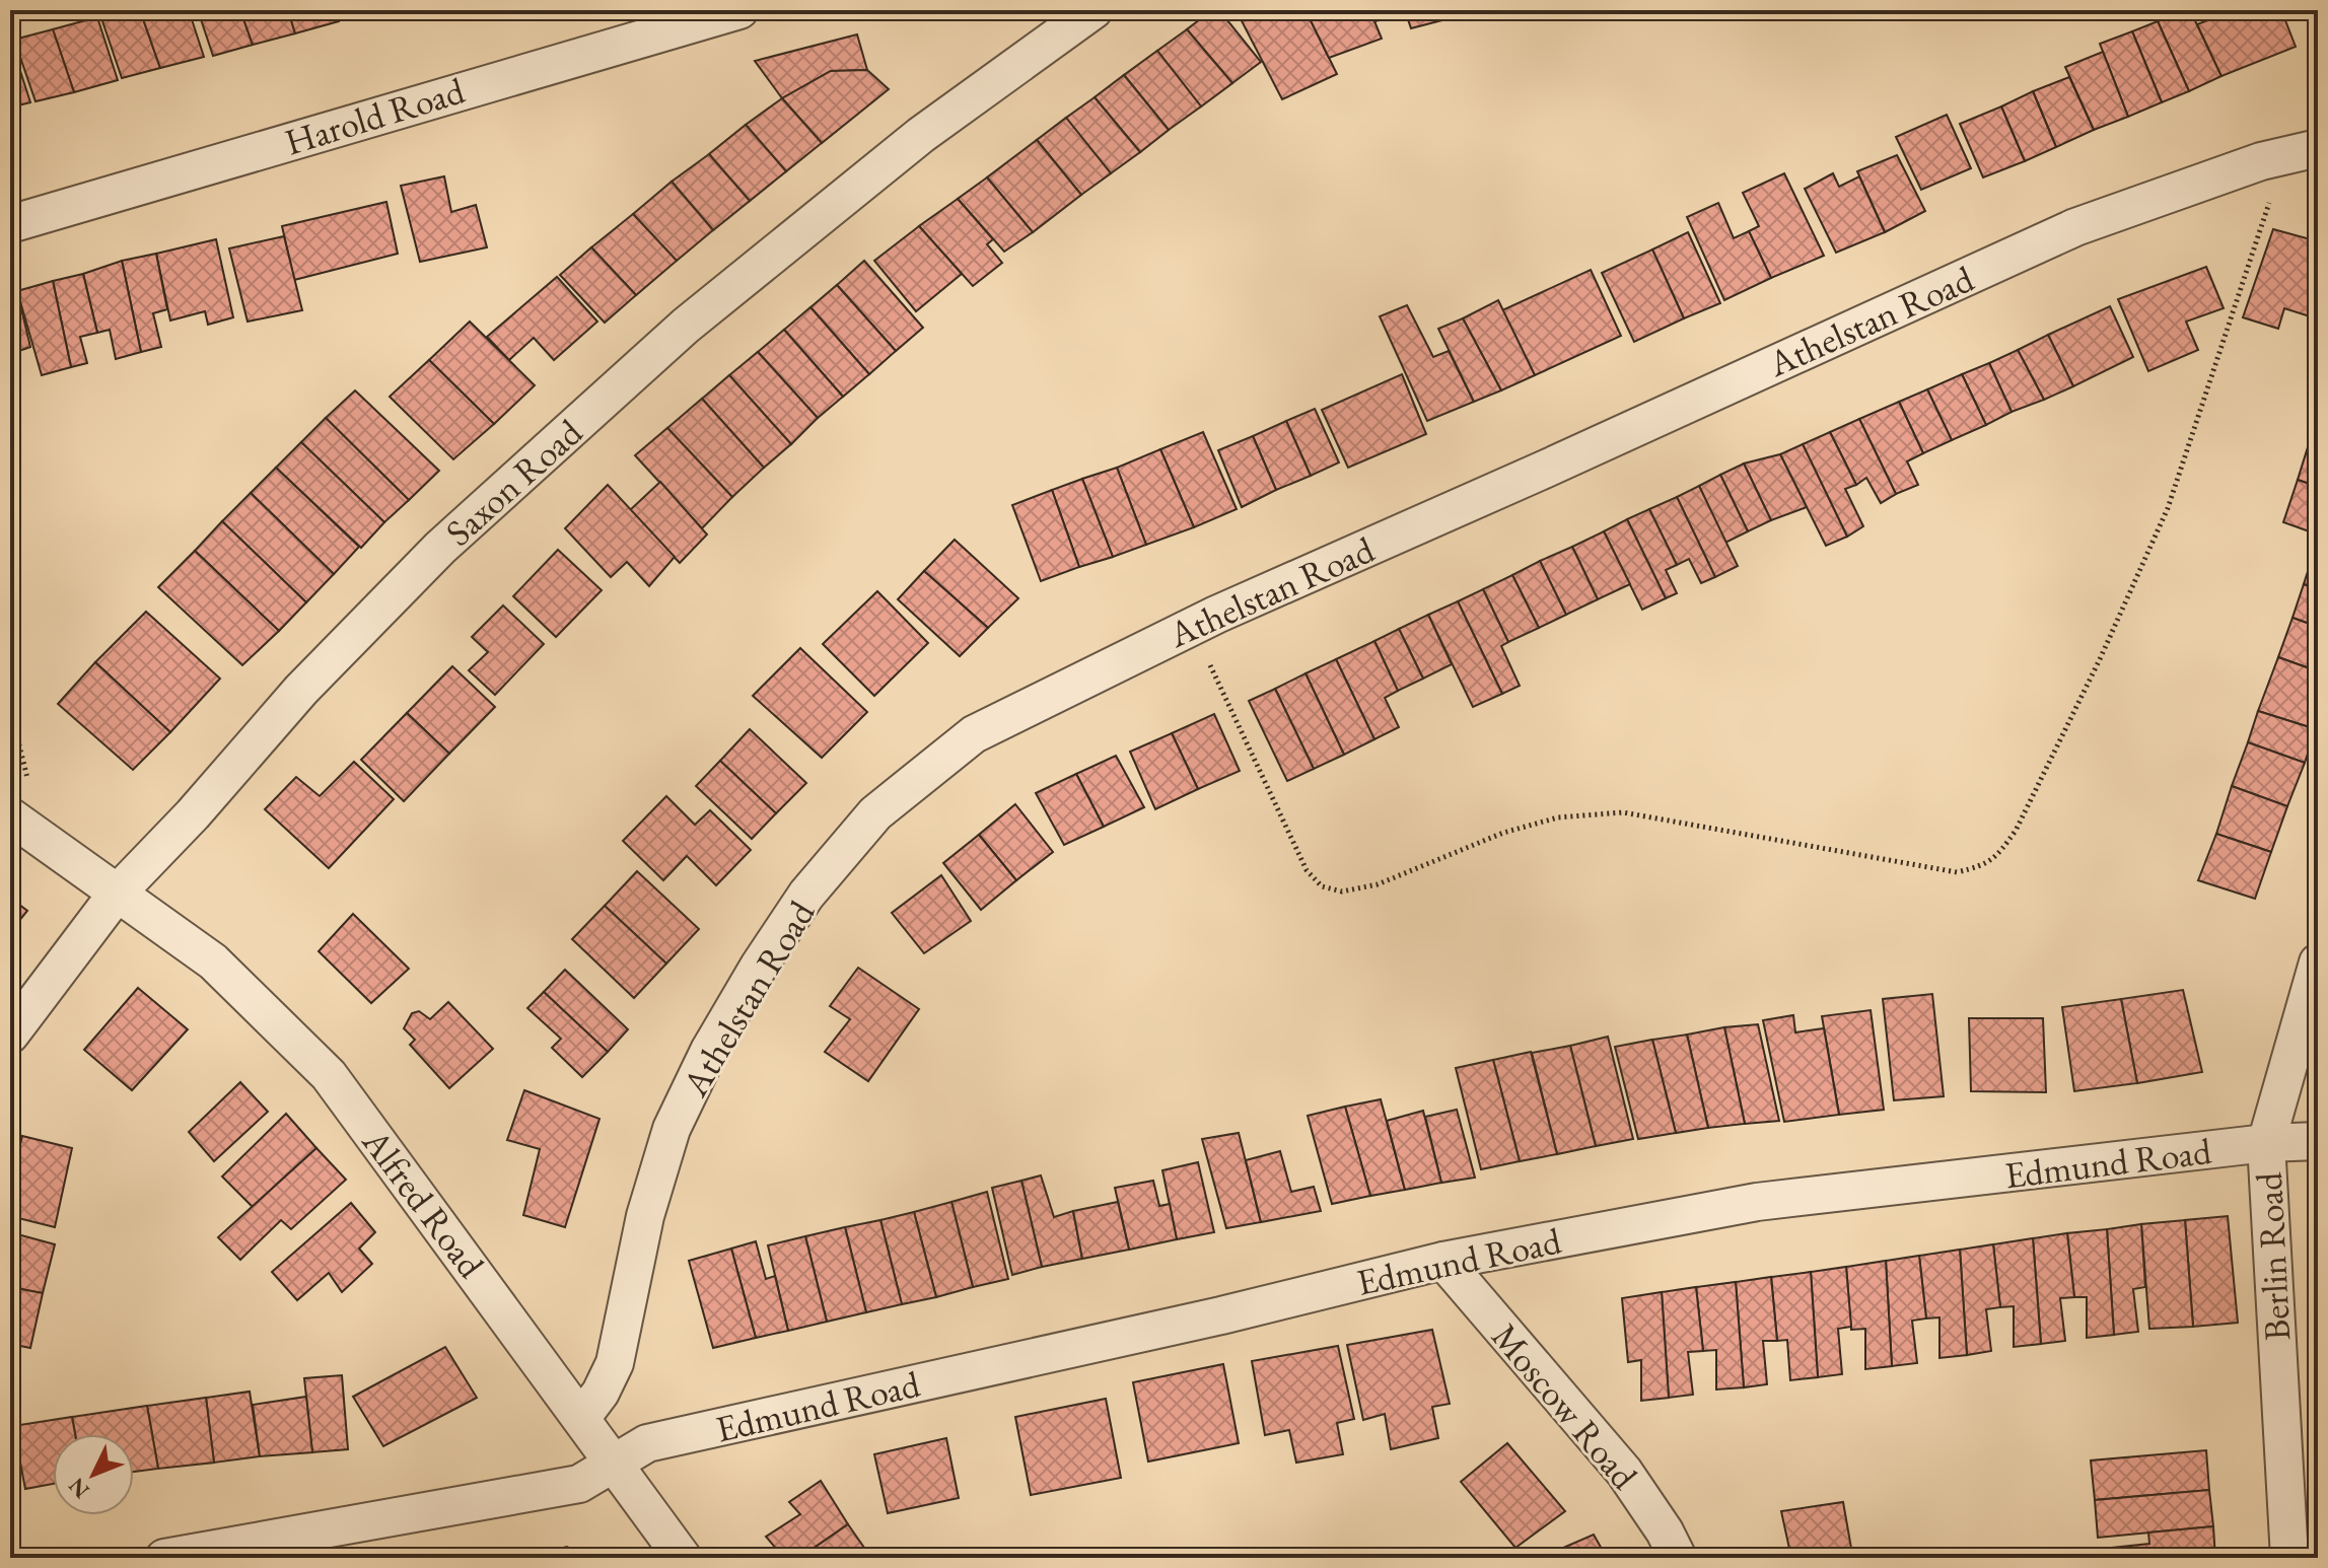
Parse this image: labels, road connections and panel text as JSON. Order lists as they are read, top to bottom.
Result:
{
  "streets": {
    "street": [
      "Harold Road",
      "Athelstan Road",
      "Saxon Road",
      "Edmund Road",
      "Alfred Road",
      "Berlin Road",
      "Moscow Road"
    ]
  },
  "crossings": [
    ["Athelstan Road", "Alfred Road"],
    ["Saxon Road", "Alfred Road"],
    ["Edmund Road", "Alfred Road"],
    ["Edmund Road", "Berlin Road"],
    ["Edmund Road", "Moscow Road"]
  ],
  "north": "bottom left"
}
